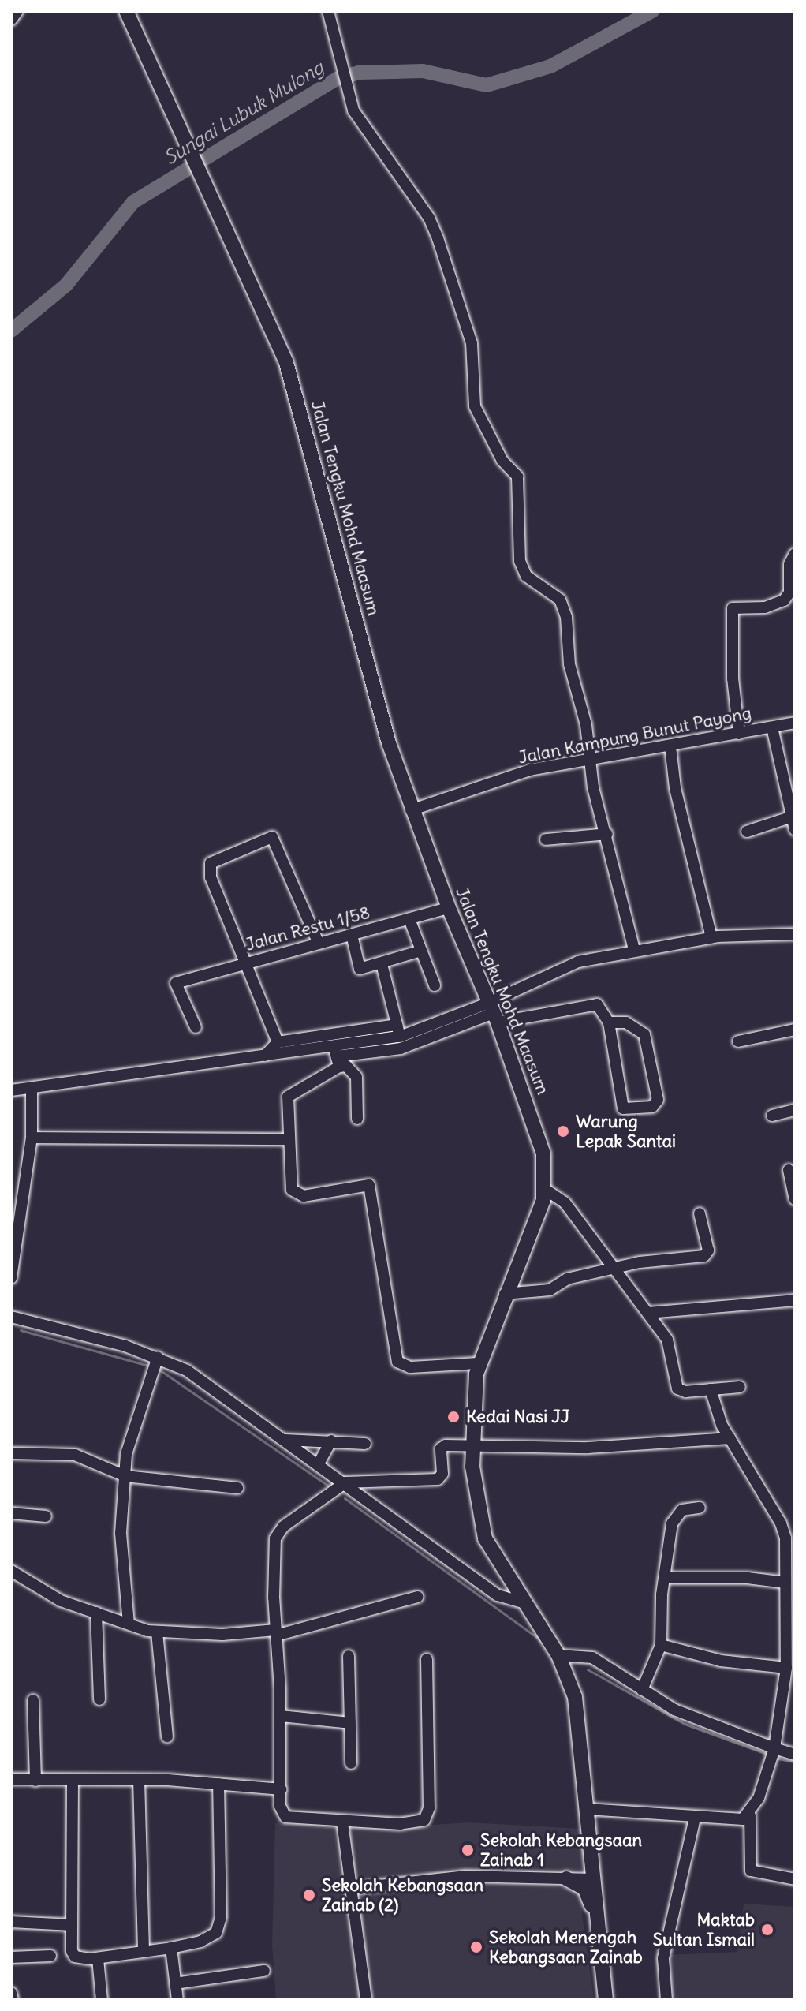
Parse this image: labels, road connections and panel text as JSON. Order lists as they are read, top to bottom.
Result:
{
  "streets": {
    "main road": ["Jalan Tengku Mohd Maasum"],
    "street": ["Jalan Kampung Bunut Payong", "Jalan Restu 1/58"]
  },
  "crossings": [
    ["Jalan Tengku Mohd Maasum", "Jalan Kampung Bunut Payong"],
    ["Jalan Tengku Mohd Maasum", "Jalan Restu 1/58"]
  ],
  "water": ["Sungai Lubuk Mulong"],
  "places": [
    "Warung Lepak Santai",
    "Kedai Nasi JJ",
    "Sekolah Kebangsaan Zainab 1",
    "Sekolah Kebangsaan Zainab (2)",
    "Maktab Sultan Ismail",
    "Sekolah Menengah Kebangsaan Zainab"
  ]
}
